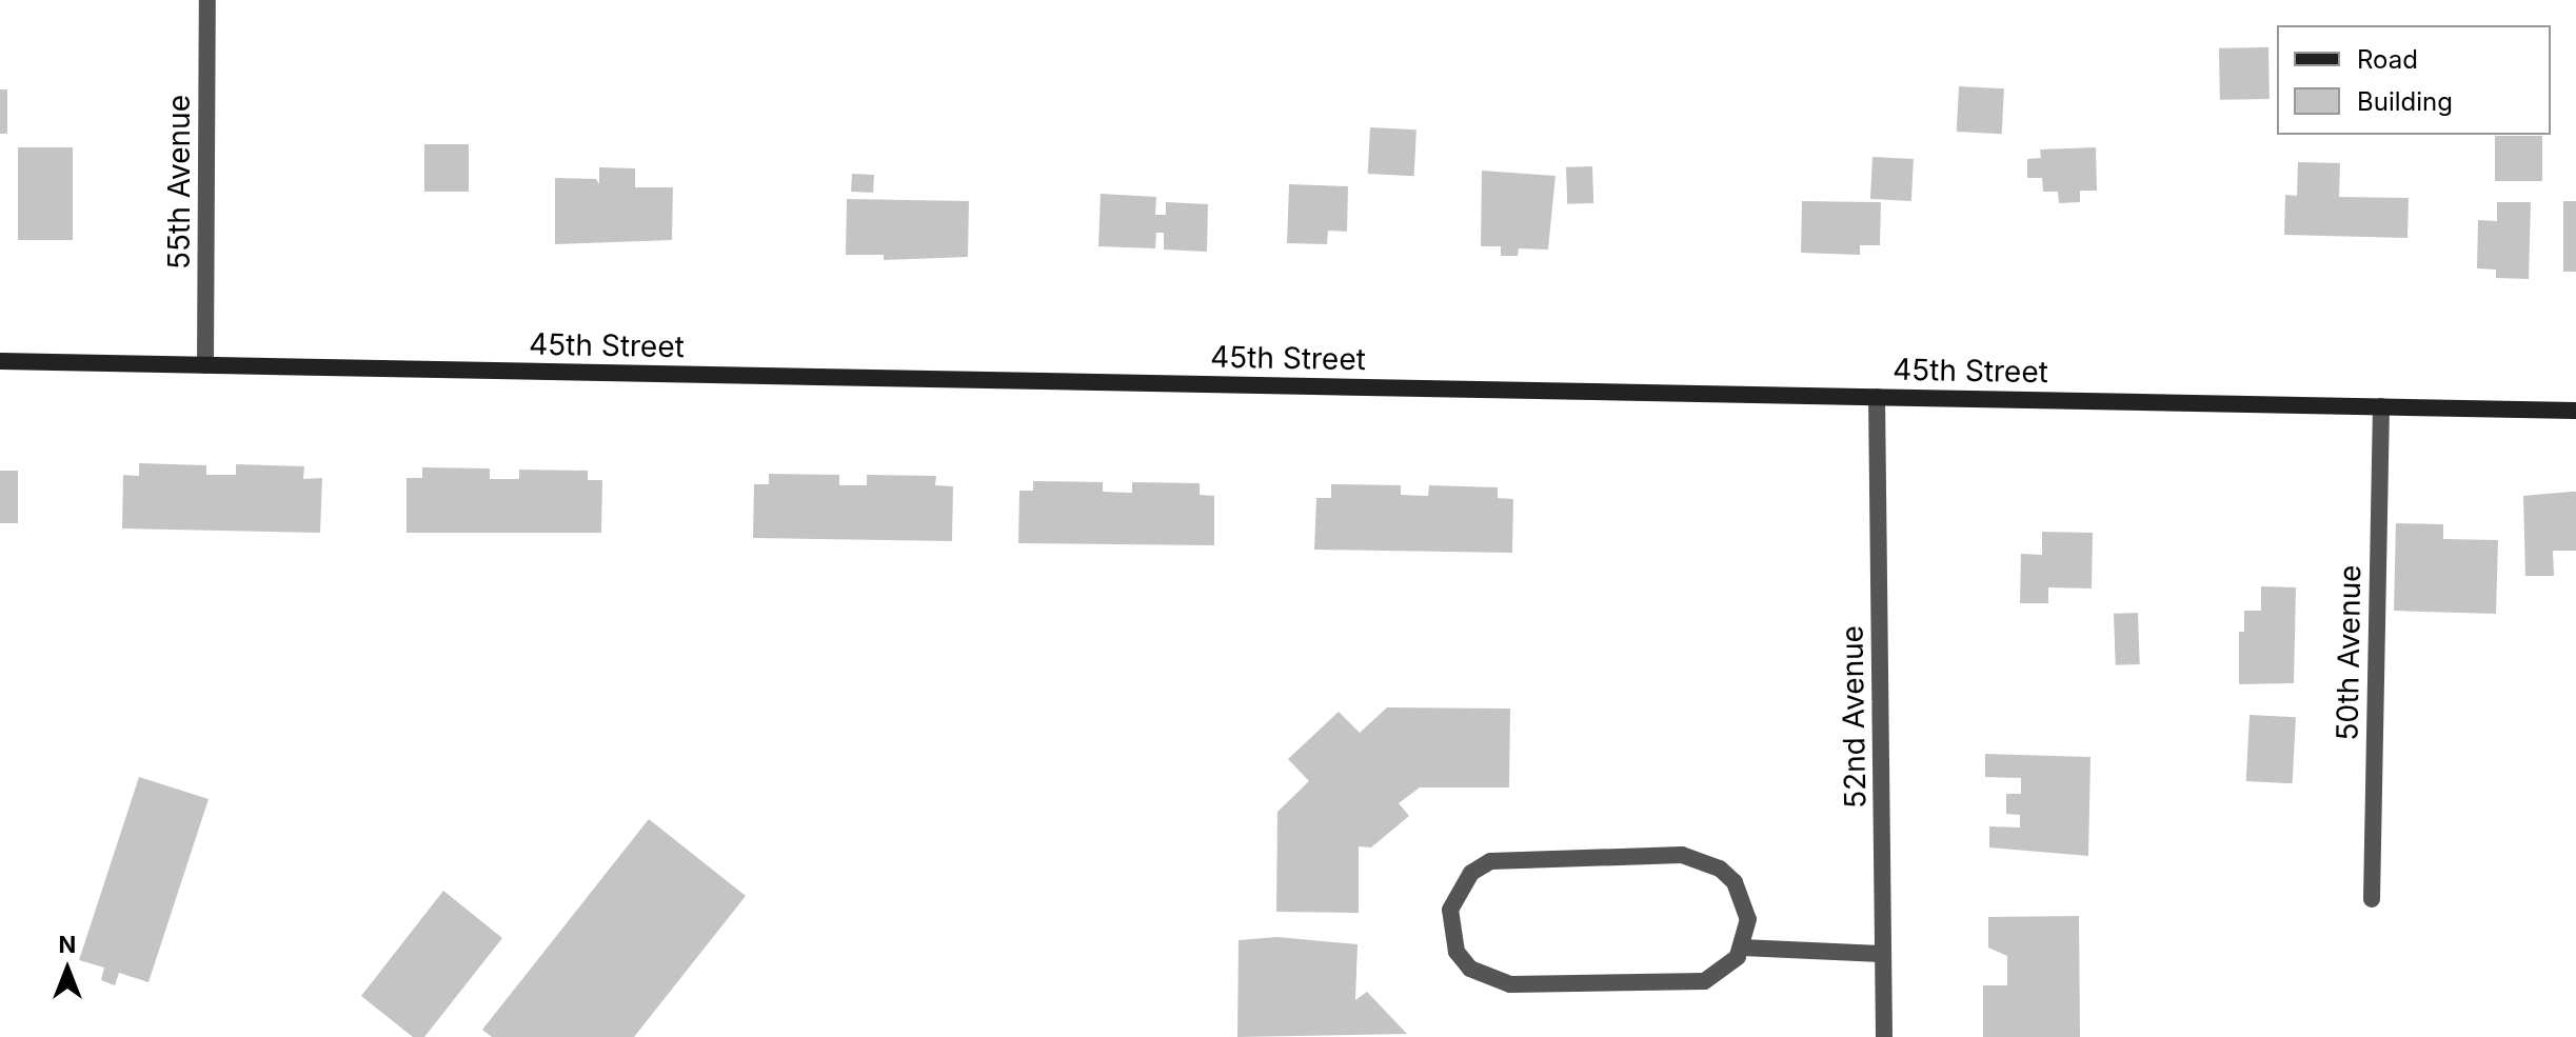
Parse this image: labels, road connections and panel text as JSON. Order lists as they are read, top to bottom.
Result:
{
  "streets": {
    "street": [
      "55th Avenue",
      "45th Street",
      "50th Avenue",
      "52nd Avenue"
    ]
  },
  "crossings": [
    ["55th Avenue", "45th Street"],
    ["45th Street", "50th Avenue"],
    ["45th Street", "52nd Avenue"]
  ],
  "legend": ["Road", "Building"],
  "north": "top"
}
